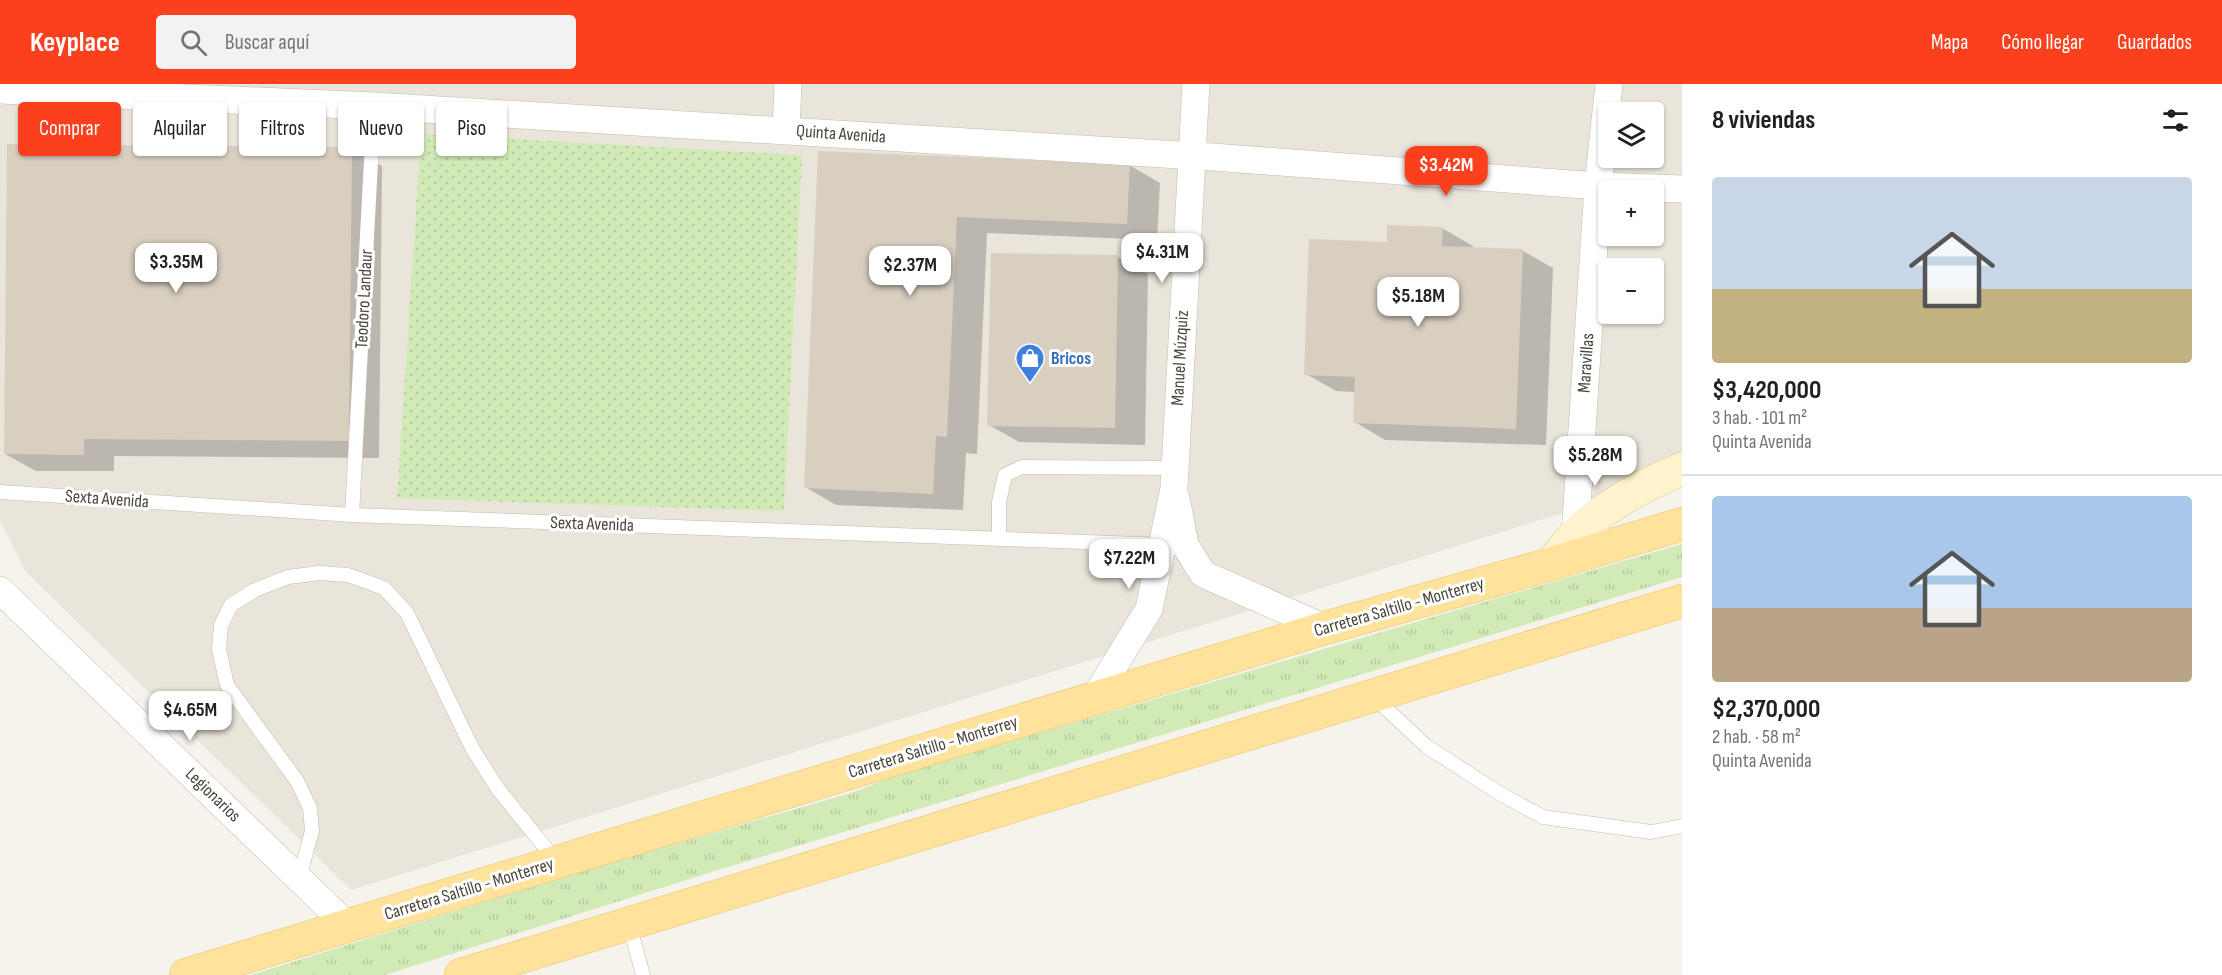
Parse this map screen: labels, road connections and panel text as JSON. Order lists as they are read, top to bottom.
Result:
{
  "streets": {
    "main road": ["Carretera Saltillo - Monterrey"],
    "street": [
      "Quinta Avenida",
      "Manuel Múzquiz",
      "Maravillas",
      "Legionarios"
    ],
    "lane": ["Teodoro Landaur", "Sexta Avenida"]
  },
  "crossings": [
    ["Quinta Avenida", "Teodoro Landaur"],
    ["Quinta Avenida", "Manuel Múzquiz"],
    ["Quinta Avenida", "Maravillas"],
    ["Teodoro Landaur", "Sexta Avenida"],
    ["Manuel Múzquiz", "Sexta Avenida"],
    ["Manuel Múzquiz", "Carretera Saltillo - Monterrey"],
    ["Carretera Saltillo - Monterrey", "Legionarios"]
  ],
  "places": {
    "shop": ["Bricos"]
  },
  "page": {
    "header": "Keyplace",
    "search": "Buscar aquí",
    "nav": ["Mapa", "Cómo llegar", "Guardados"],
    "heading": "8 viviendas",
    "map_buttons": ["+", "−"],
    "chip": [
      "Comprar",
      "Alquilar",
      "Filtros",
      "Nuevo",
      "Piso"
    ],
    "price": [
      "$3.42M",
      "$4.31M",
      "$3.35M",
      "$2.37M",
      "$5.18M",
      "$5.28M",
      "$7.22M",
      "$4.65M"
    ],
    "list": [
      {
        "name": "$3,420,000",
        "note": "3 hab. · 101 m² · Quinta Avenida"
      },
      {
        "name": "$2,370,000",
        "note": "2 hab. · 58 m² · Quinta Avenida"
      }
    ]
  }
}
